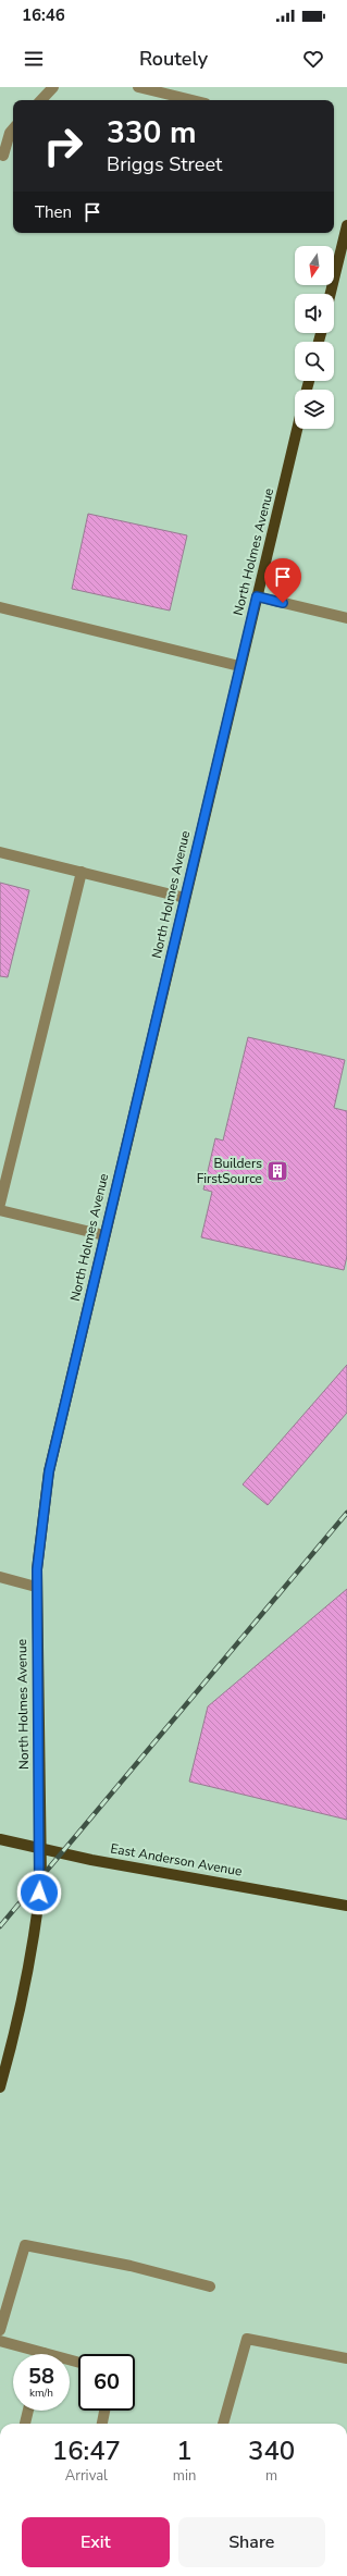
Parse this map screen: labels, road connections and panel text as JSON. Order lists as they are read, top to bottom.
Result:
{
  "streets": {
    "main road": ["North Holmes Avenue", "East Anderson Avenue"]
  },
  "crossings": [
    ["North Holmes Avenue", "East Anderson Avenue"]
  ],
  "places": {
    "building": ["Builders FirstSource"]
  },
  "north": "bottom",
  "page": {
    "status": "16:46",
    "header": "Routely",
    "turn": ["330 m", "Briggs Street"],
    "then": "Then",
    "speed": "58 km/h",
    "limit": "60",
    "eta": [
      "16:47",
      "Arrival",
      "1",
      "min",
      "340",
      "m"
    ],
    "buttons": ["Exit", "Share"]
  }
}
